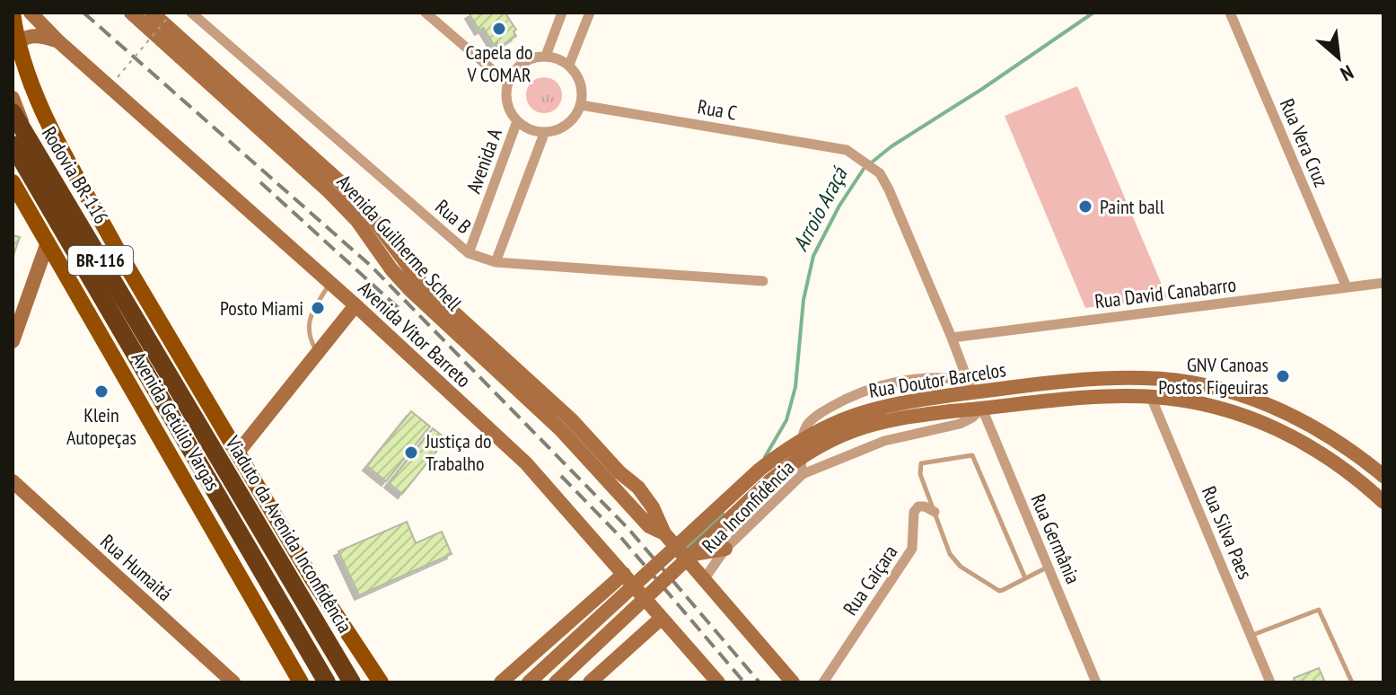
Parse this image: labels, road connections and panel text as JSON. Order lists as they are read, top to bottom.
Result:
{
  "streets": {
    "highway": ["Rodovia BR-116", "BR-116", "Viaduto da Avenida Inconfidência"],
    "main road": [
      "Avenida Guilherme Schell",
      "Avenida Vitor Barreto",
      "Rua Doutor Barcelos",
      "Avenida Getúlio Vargas",
      "Rua Humaitá"
    ],
    "street": [
      "Rua C",
      "Rua Vera Cruz",
      "Avenida A",
      "Rua B",
      "Rua David Canabarro",
      "Rua Inconfidência",
      "Rua Silva Paes",
      "Rua Germânia",
      "Rua Caiçara"
    ]
  },
  "crossings": [
    ["Rua C", "Avenida A"],
    ["Rua C", "Rua David Canabarro"],
    ["Rua Vera Cruz", "Rua David Canabarro"],
    ["Avenida A", "Rua B"],
    ["Rodovia BR-116", "Viaduto da Avenida Inconfidência"],
    ["Avenida Guilherme Schell", "Rua Inconfidência"],
    ["Rua Doutor Barcelos", "Rua Inconfidência"],
    ["Rua Doutor Barcelos", "Rua Silva Paes"],
    ["Rua Doutor Barcelos", "Rua Germânia"],
    ["Rua Inconfidência", "Rua Germânia"]
  ],
  "water": ["Arroio Araçá"],
  "places": [
    "Capela do V COMAR",
    "Paint ball",
    "Posto Miami",
    "GNV Canoas Postos Figeuiras",
    "Klein Autopeças",
    "Justiça do Trabalho"
  ],
  "north": "bottom right"
}
